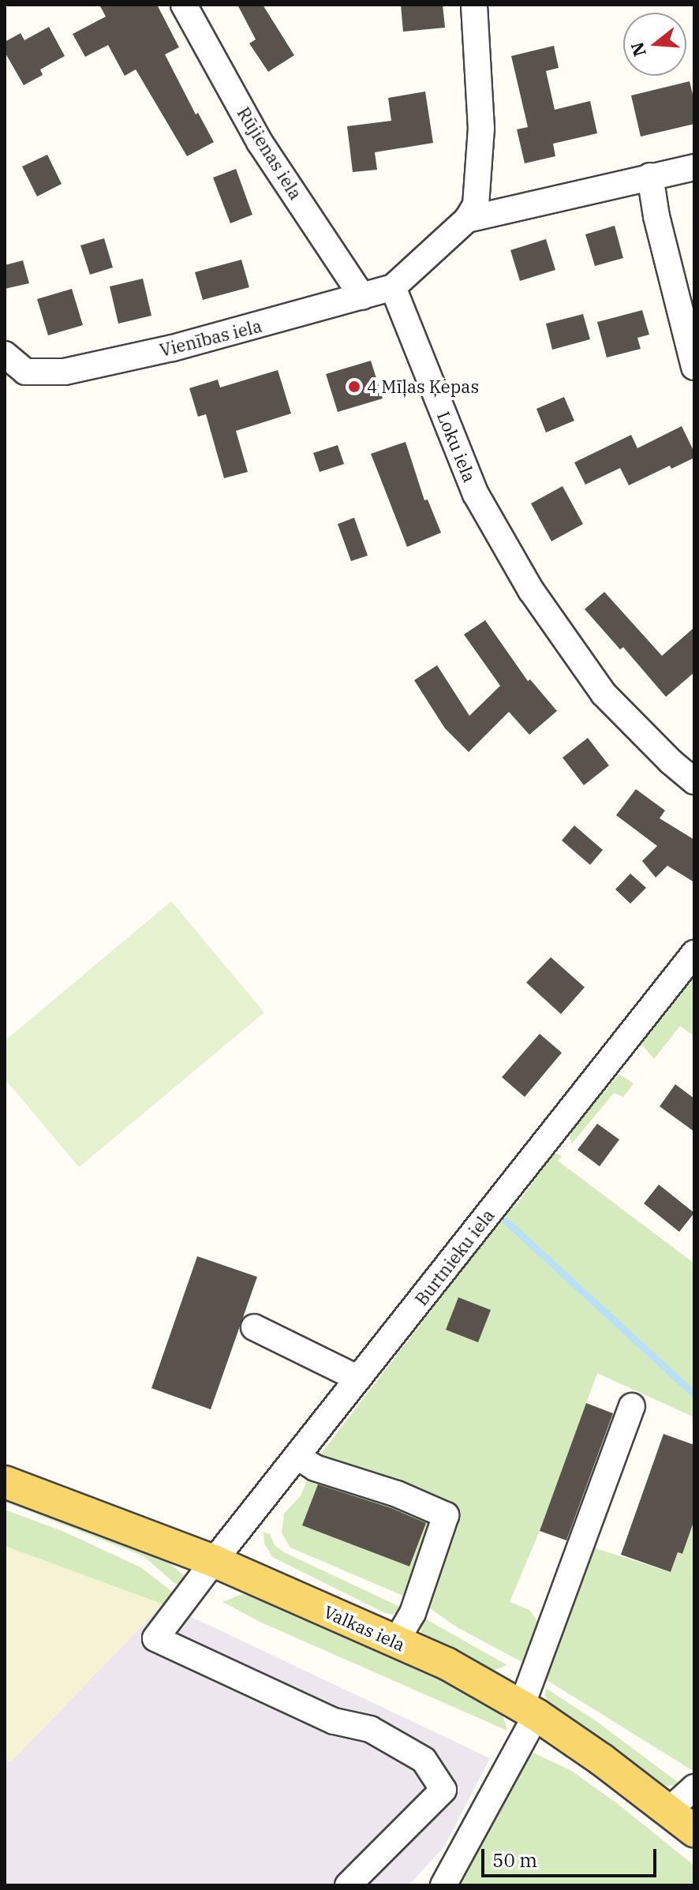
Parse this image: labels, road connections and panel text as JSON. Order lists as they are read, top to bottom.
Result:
{
  "streets": {
    "main road": ["Valkas iela"],
    "street": [
      "Rūjienas iela",
      "Vienības iela",
      "Loku iela",
      "Burtnieku iela"
    ]
  },
  "crossings": [
    ["Rūjienas iela", "Vienības iela"],
    ["Vienības iela", "Loku iela"],
    ["Burtnieku iela", "Valkas iela"]
  ],
  "places": ["4 Mīļas Ķepas"],
  "scale_bar": "50 m",
  "north": "left"
}
